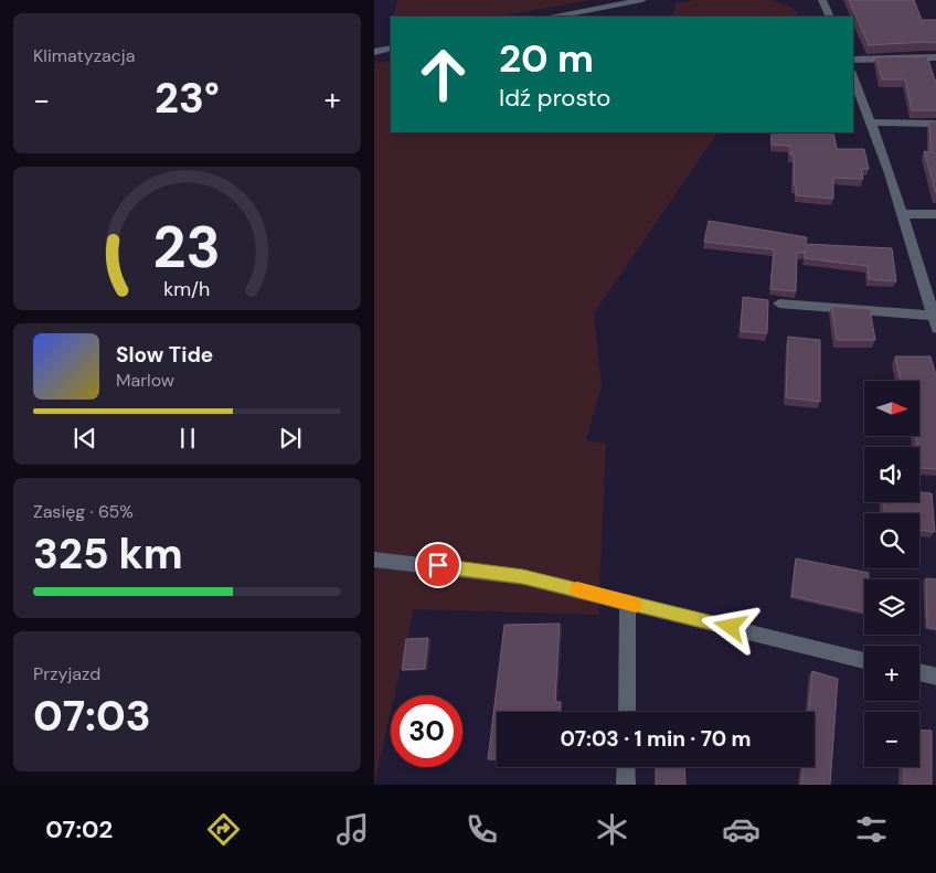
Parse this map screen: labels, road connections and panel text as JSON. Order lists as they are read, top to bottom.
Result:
{
  "north": "right",
  "page": {
    "tile": [
      "Klimatyzacja",
      ["Zasięg · 65%", "325 km"],
      ["Przyjazd", "07:03"]
    ],
    "turn": ["20 m", "Idź prosto"],
    "heat": ["−", "23°", "+"],
    "song": ["Slow Tide", "Marlow"],
    "map_buttons": ["+", "−"],
    "limit": "30",
    "trip": "07:03 · 1 min · 70 m",
    "tabs": "07:02",
    "gauge": ["23", "km/h"]
  }
}
